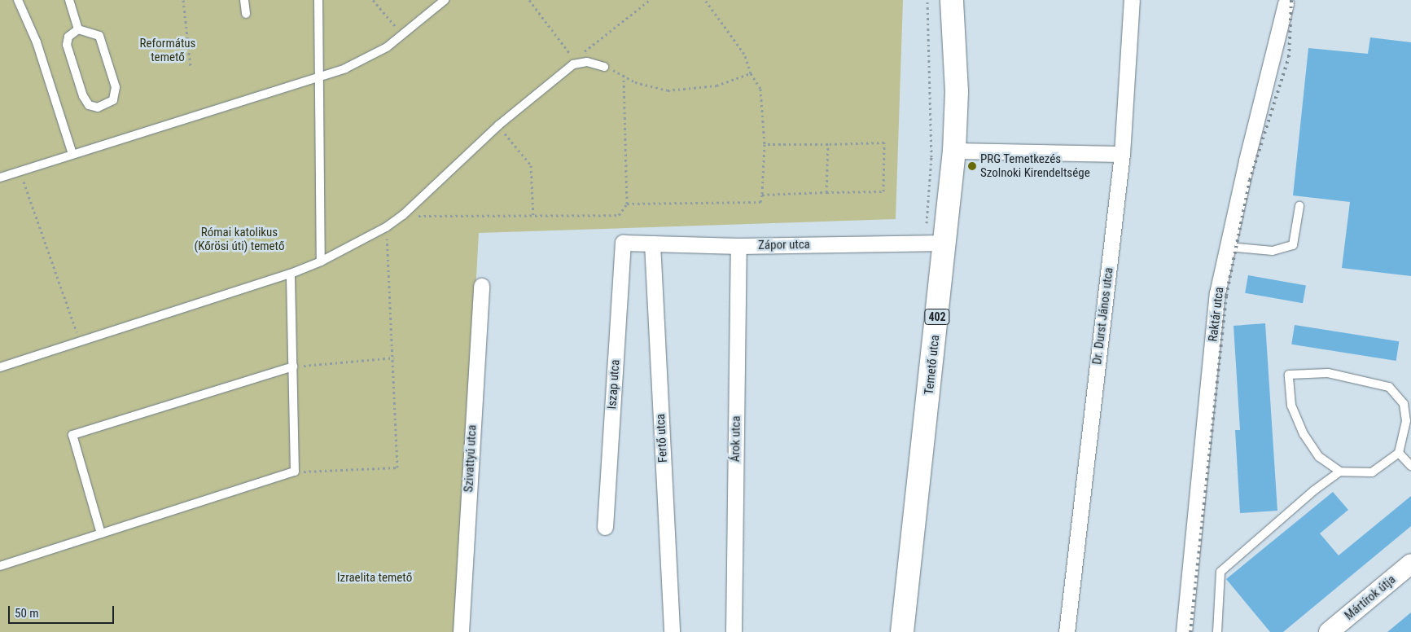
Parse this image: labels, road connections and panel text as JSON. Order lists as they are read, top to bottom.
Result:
{
  "streets": {
    "main road": ["402", "Temető utca"],
    "street": [
      "Zápor utca",
      "Raktár utca",
      "Dr. Durst János utca",
      "Iszap utca",
      "Fertő utca",
      "Árok utca",
      "Szivattyú utca",
      "Mártírok útja"
    ]
  },
  "crossings": [
    ["Zápor utca", "Temető utca"],
    ["Zápor utca", "Iszap utca"],
    ["Zápor utca", "Fertő utca"],
    ["Zápor utca", "Árok utca"]
  ],
  "parks": ["Református temető", "Római katolikus (Kőrösi úti) temető", "Izraelita temető"],
  "places": ["PRG Temetkezés Szolnoki Kirendeltsége"],
  "scale_bar": "50 m"
}
